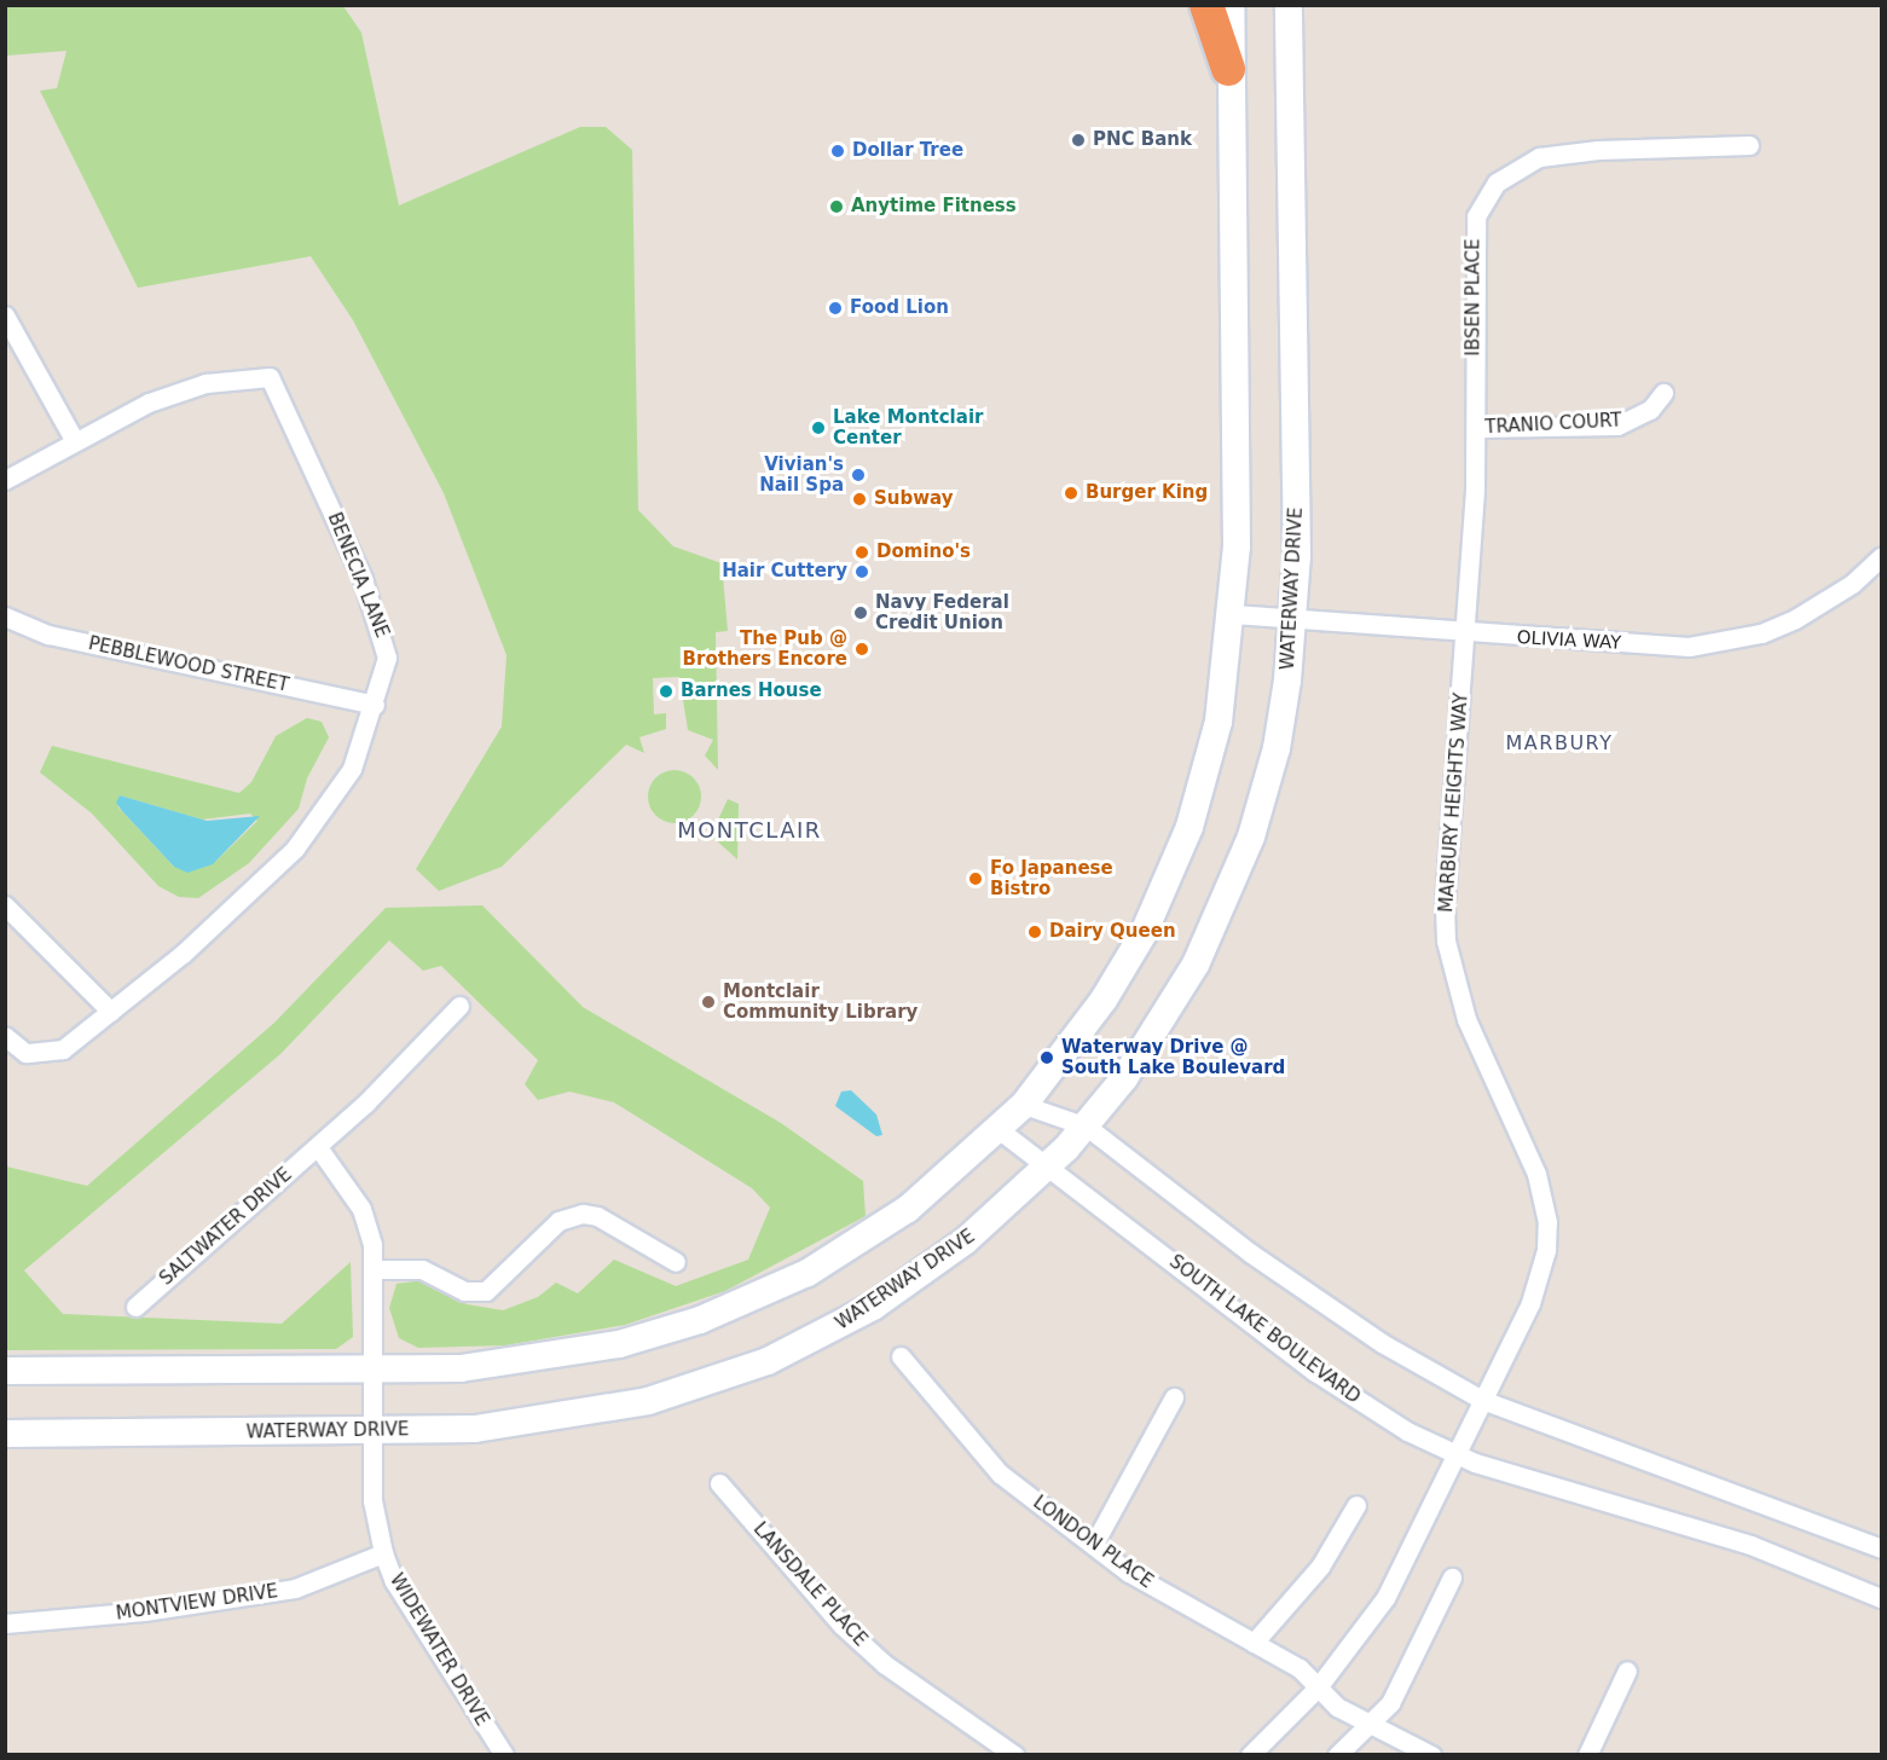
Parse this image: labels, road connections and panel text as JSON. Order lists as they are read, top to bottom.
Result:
{
  "streets": {
    "street": [
      "IBSEN PLACE",
      "TRANIO COURT",
      "BENECIA LANE",
      "WATERWAY DRIVE",
      "OLIVIA WAY",
      "PEBBLEWOOD STREET",
      "MARBURY HEIGHTS WAY",
      "SALTWATER DRIVE",
      "SOUTH LAKE BOULEVARD",
      "LONDON PLACE",
      "LANSDALE PLACE",
      "MONTVIEW DRIVE",
      "WIDEWATER DRIVE"
    ]
  },
  "crossings": [
    ["IBSEN PLACE", "TRANIO COURT"],
    ["IBSEN PLACE", "OLIVIA WAY"],
    ["IBSEN PLACE", "MARBURY HEIGHTS WAY"],
    ["BENECIA LANE", "PEBBLEWOOD STREET"],
    ["WATERWAY DRIVE", "OLIVIA WAY"],
    ["WATERWAY DRIVE", "SOUTH LAKE BOULEVARD"],
    ["WATERWAY DRIVE", "WIDEWATER DRIVE"],
    ["OLIVIA WAY", "MARBURY HEIGHTS WAY"],
    ["MARBURY HEIGHTS WAY", "SOUTH LAKE BOULEVARD"],
    ["MARBURY HEIGHTS WAY", "LONDON PLACE"],
    ["MONTVIEW DRIVE", "WIDEWATER DRIVE"]
  ],
  "districts": ["MARBURY", "MONTCLAIR"],
  "places": [
    "PNC Bank",
    "Dollar Tree",
    "Anytime Fitness",
    "Food Lion",
    "Lake Montclair Center",
    "Vivian's Nail Spa",
    "Burger King",
    "Subway",
    "Domino's",
    "Hair Cuttery",
    "Navy Federal Credit Union",
    "The Pub @ Brothers Encore",
    "Barnes House",
    "Fo Japanese Bistro",
    "Dairy Queen",
    "Montclair Community Library",
    "Waterway Drive @ South Lake Boulevard"
  ]
}
